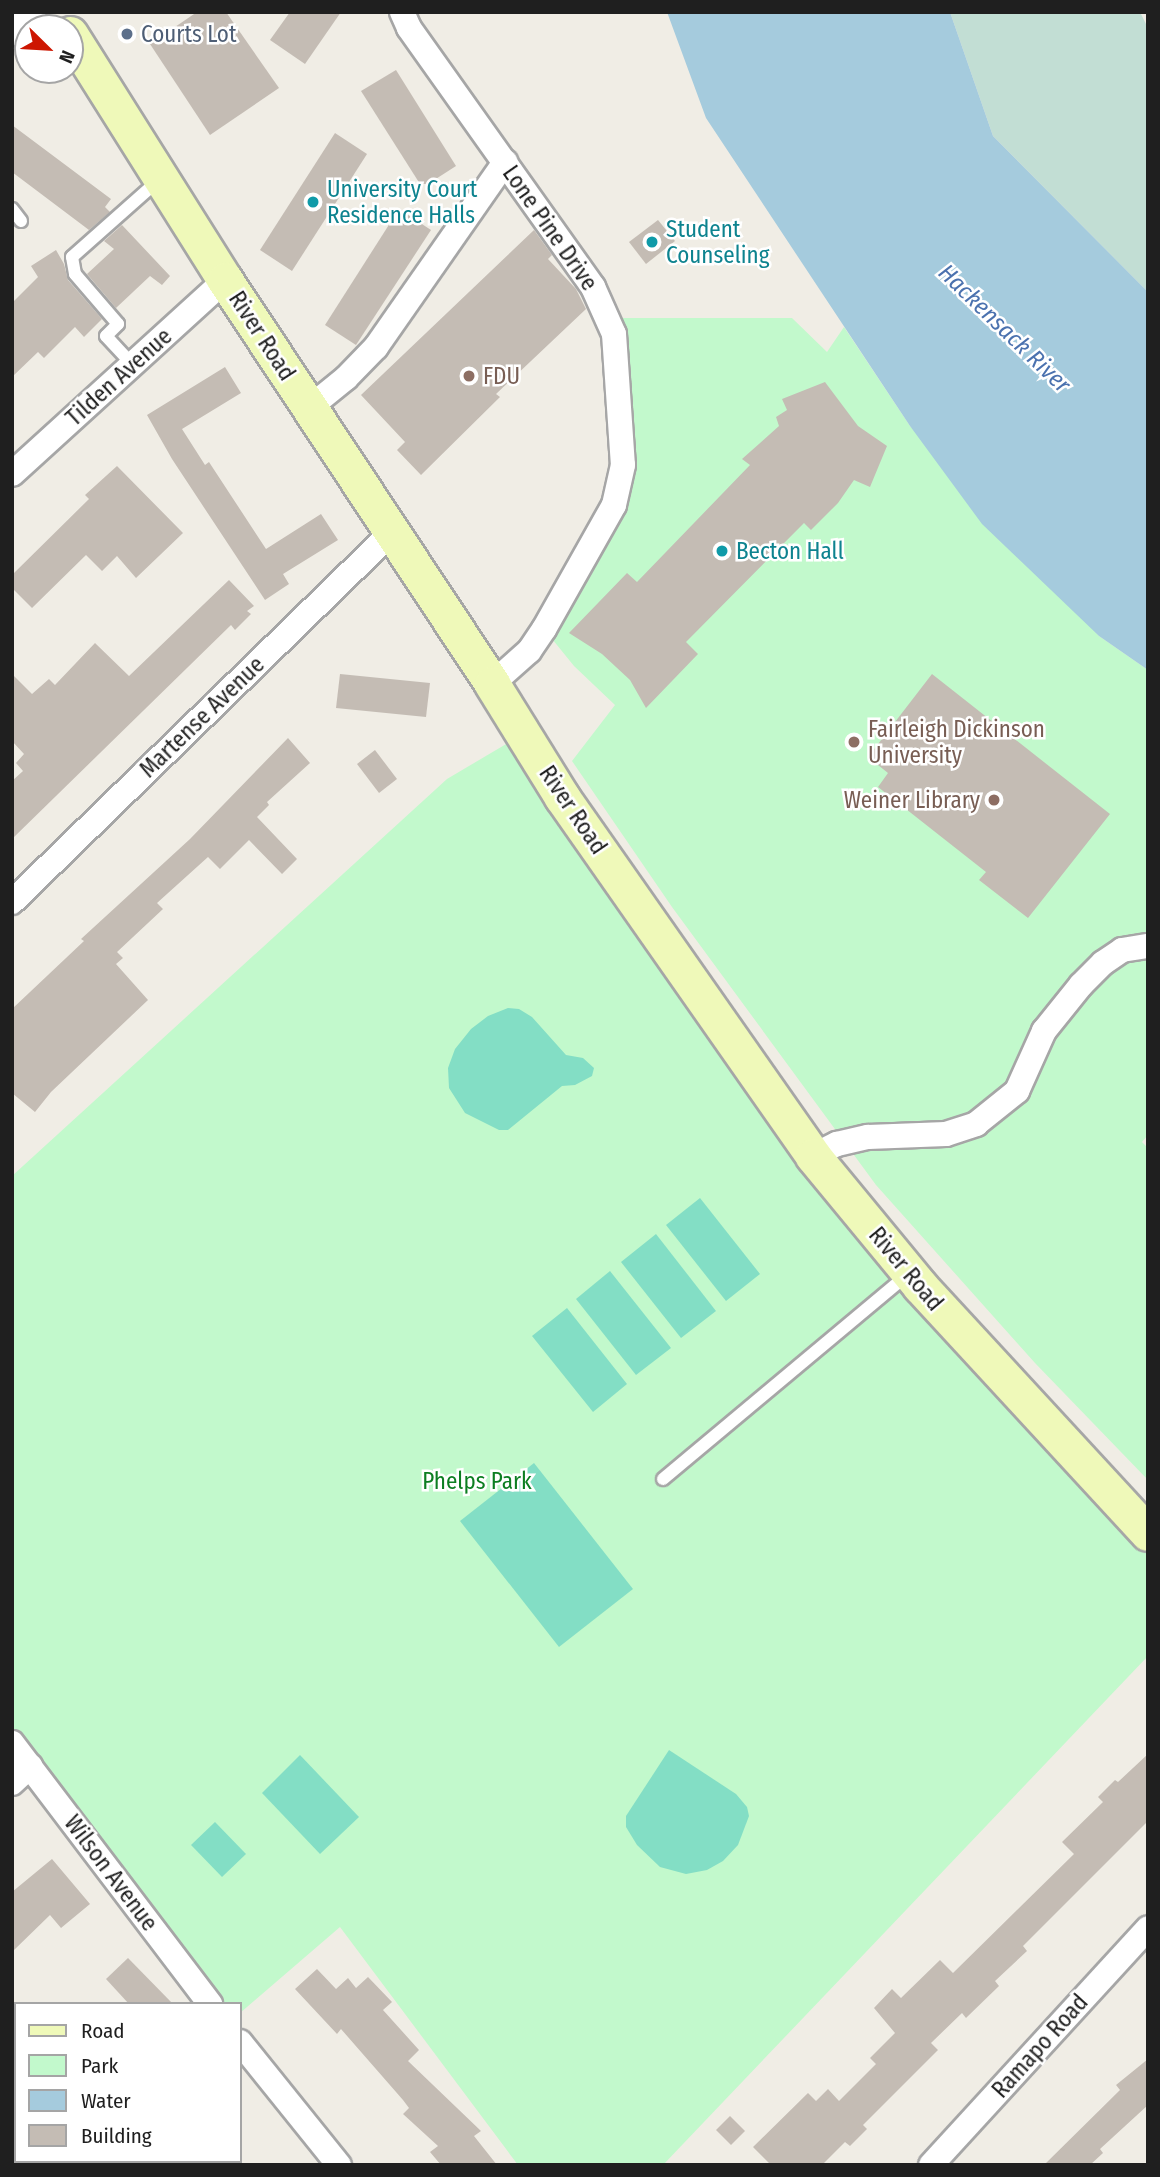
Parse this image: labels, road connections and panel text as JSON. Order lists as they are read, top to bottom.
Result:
{
  "streets": {
    "main road": ["River Road"],
    "street": [
      "Lone Pine Drive",
      "Tilden Avenue",
      "Martense Avenue",
      "Wilson Avenue",
      "Ramapo Road"
    ]
  },
  "crossings": [
    ["Lone Pine Drive", "River Road"],
    ["River Road", "Tilden Avenue"],
    ["River Road", "Martense Avenue"]
  ],
  "water": ["Hackensack River"],
  "parks": ["Phelps Park"],
  "places": [
    "Courts Lot",
    "University Court Residence Halls",
    "Student Counseling",
    "FDU",
    "Becton Hall",
    "Fairleigh Dickinson University",
    "Weiner Library"
  ],
  "legend": [
    "Road",
    "Park",
    "Water",
    "Building"
  ],
  "north": "bottom right"
}
